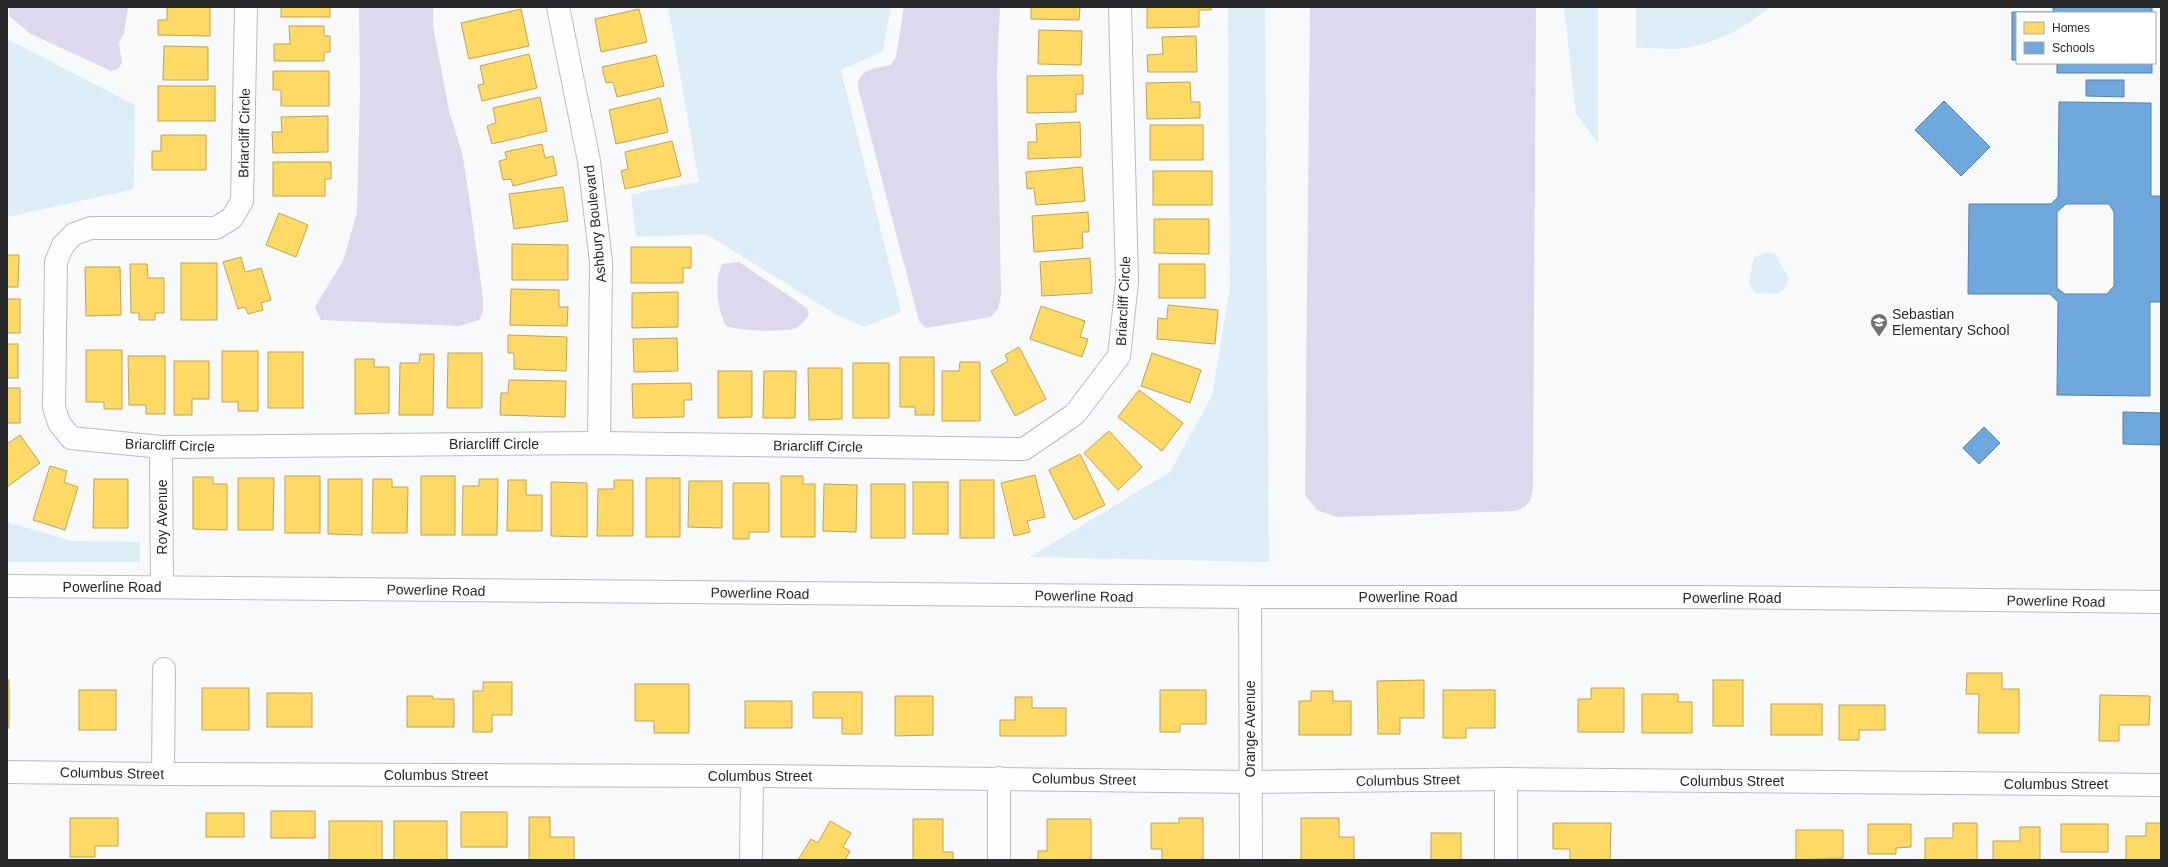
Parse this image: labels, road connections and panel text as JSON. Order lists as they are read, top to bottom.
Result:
{
  "streets": {
    "street": [
      "Briarcliff Circle",
      "Ashbury Boulevard",
      "Roy Avenue",
      "Powerline Road",
      "Orange Avenue",
      "Columbus Street"
    ]
  },
  "crossings": [
    ["Briarcliff Circle", "Ashbury Boulevard"],
    ["Briarcliff Circle", "Roy Avenue"],
    ["Roy Avenue", "Powerline Road"],
    ["Powerline Road", "Orange Avenue"],
    ["Orange Avenue", "Columbus Street"]
  ],
  "places": {
    "school or university": ["Sebastian Elementary School"]
  },
  "legend": ["Homes", "Schools"]
}
